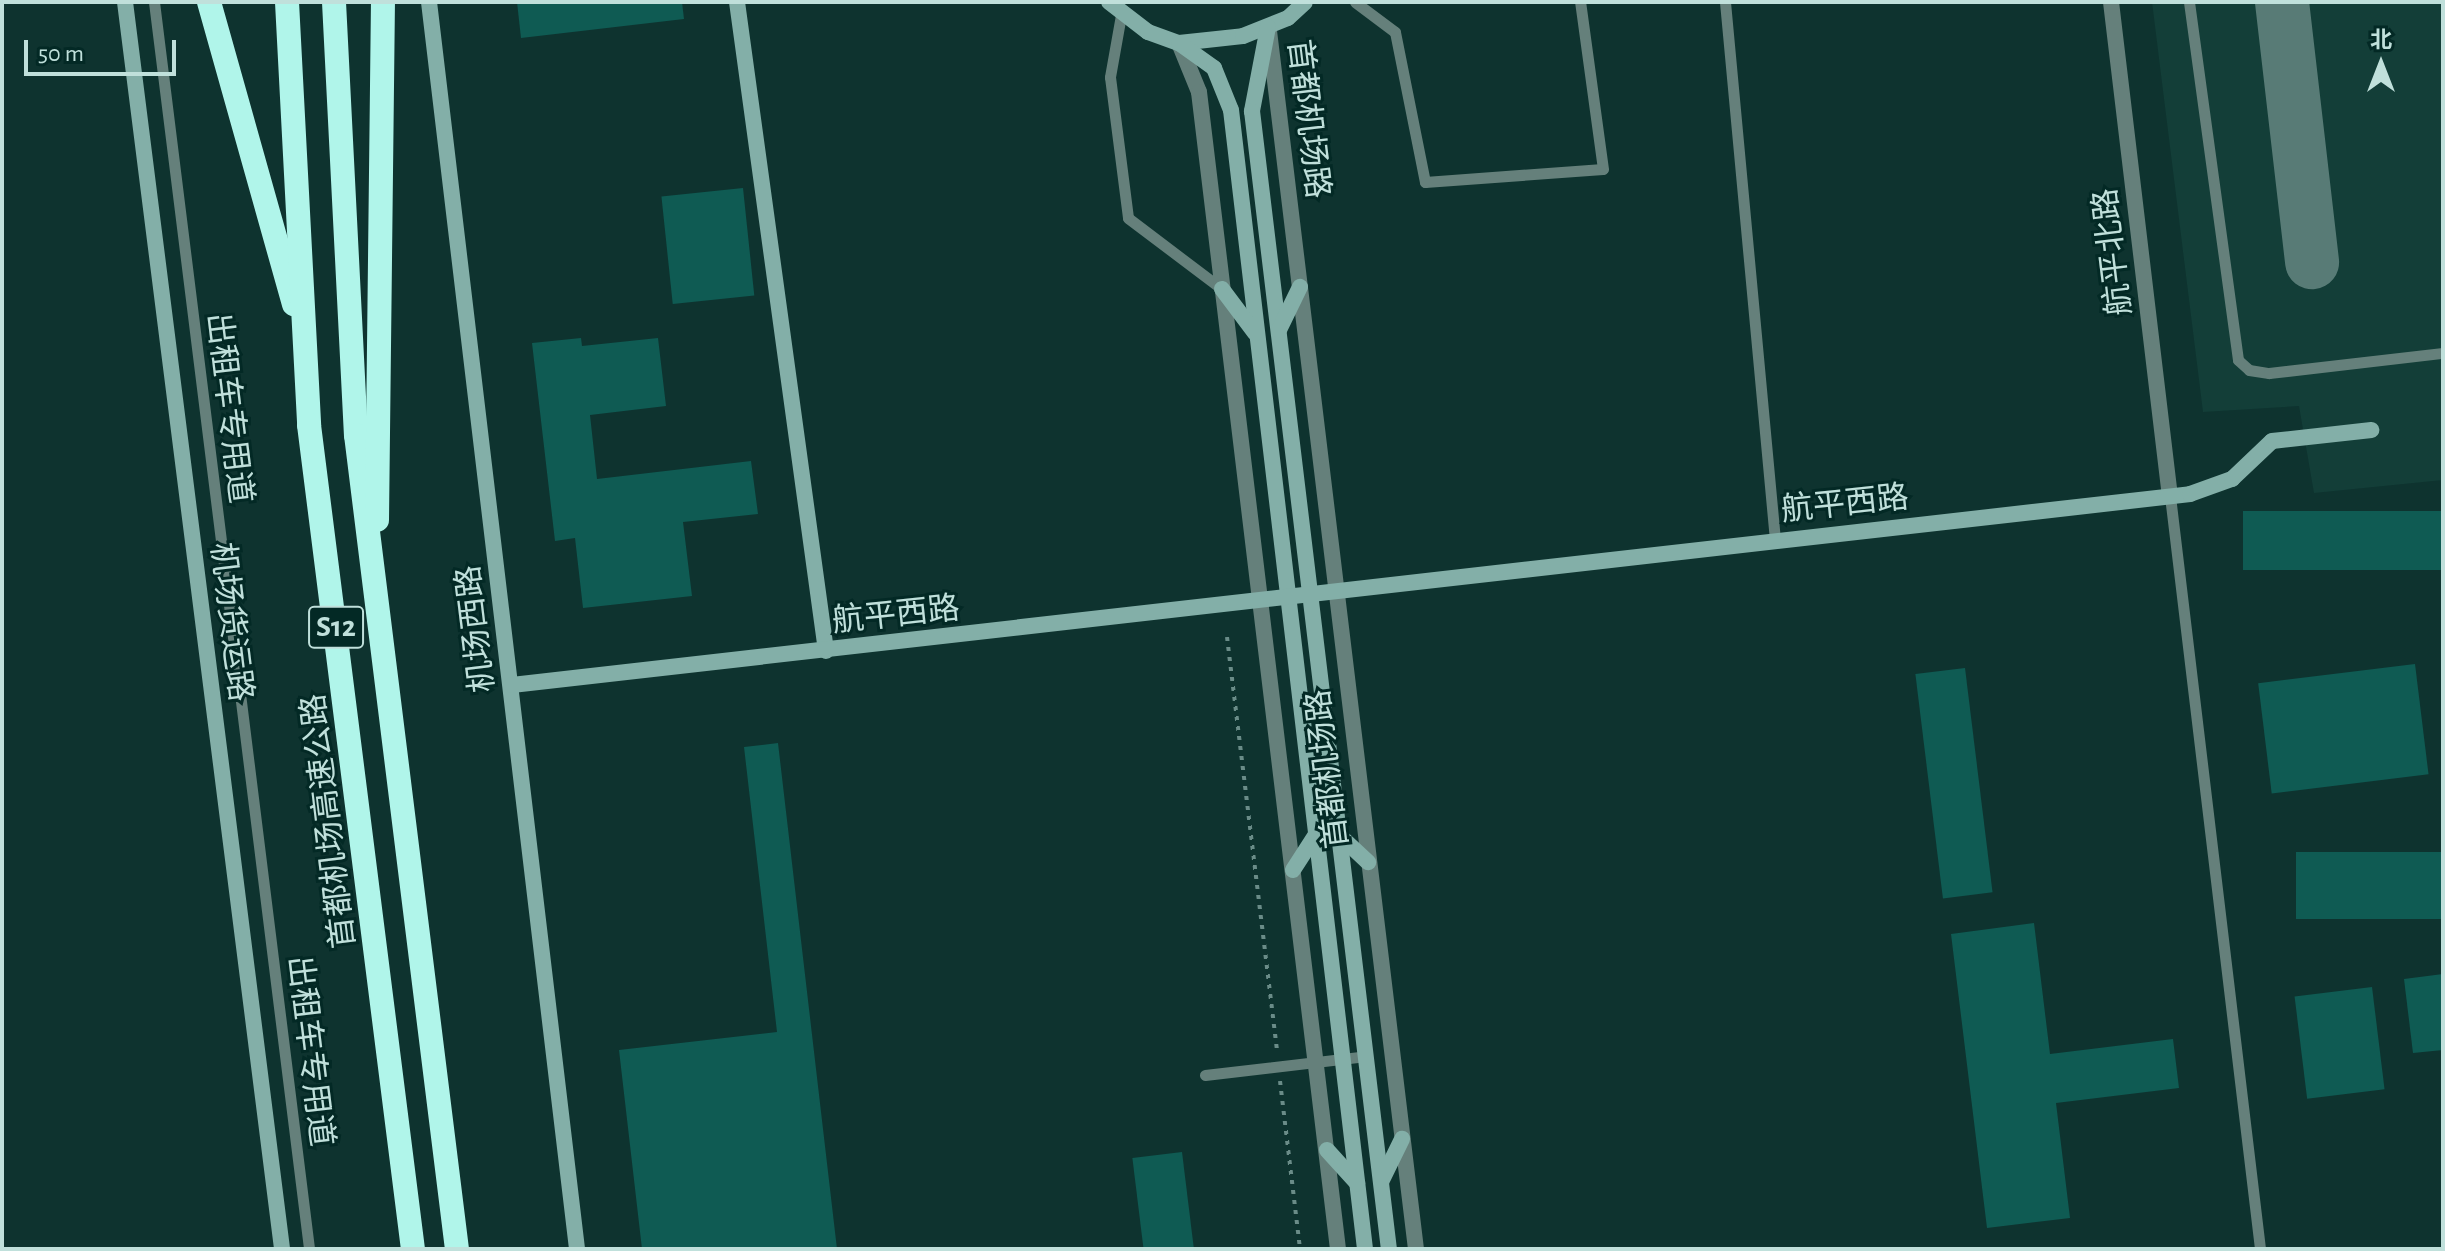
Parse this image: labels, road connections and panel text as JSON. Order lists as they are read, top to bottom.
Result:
{
  "streets": {
    "highway": ["S12", "首都机场高速公路"],
    "street": [
      "首都机场路",
      "航平北路",
      "航平西路",
      "机场货运路",
      "机场西路"
    ],
    "lane": ["出租车专用道"]
  },
  "crossings": [
    ["首都机场路", "航平西路"],
    ["航平北路", "航平西路"],
    ["航平西路", "机场西路"]
  ],
  "scale_bar": "50 m",
  "north": "top"
}
